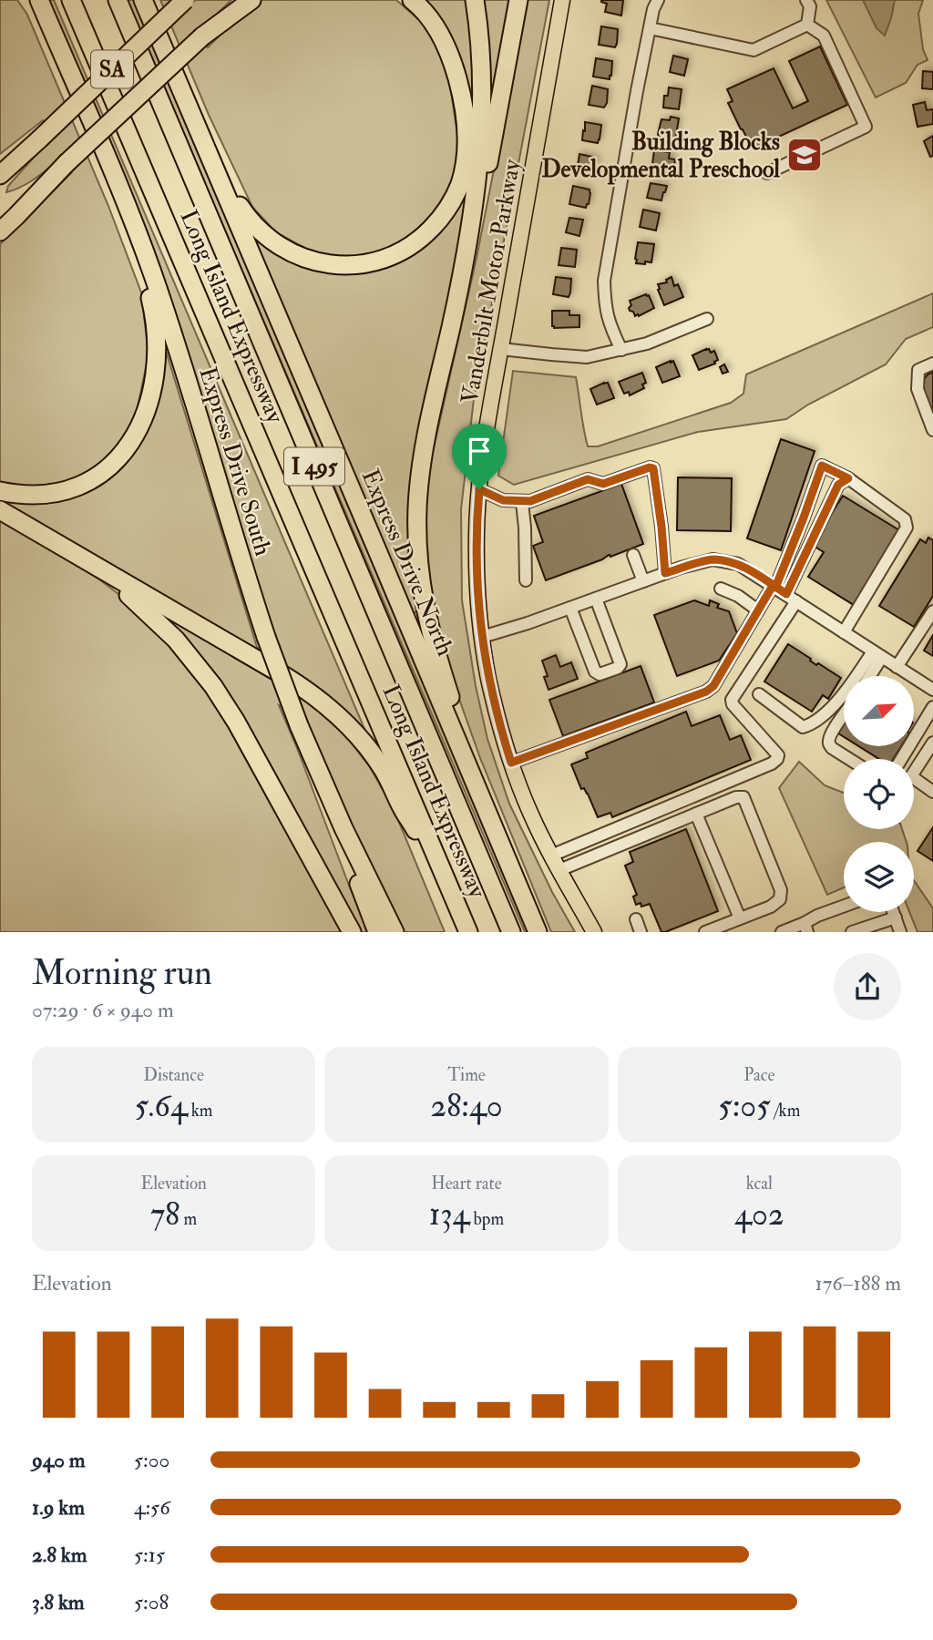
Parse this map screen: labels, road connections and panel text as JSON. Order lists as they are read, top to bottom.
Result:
{
  "streets": {
    "highway": [
      "SA",
      "Long Island Expressway",
      "Express Drive South",
      "I 495",
      "Express Drive North"
    ],
    "main road": ["Vanderbilt Motor Parkway"]
  },
  "places": {
    "school or university": ["Building Blocks Developmental Preschool"]
  },
  "north": "top right",
  "page": {
    "heading": ["Morning run", "07:29 · 6 × 940 m"],
    "stats": [
      ["Distance", "5.64 km"],
      ["Time", "28:40"],
      ["Pace", "5:05 /km"],
      ["Elevation", "78 m"],
      ["Heart rate", "134 bpm"],
      ["kcal", "402"]
    ],
    "chart": ["Elevation", "176–188 m"],
    "list": [
      {
        "name": "940 m",
        "note": "5:00"
      },
      {
        "name": "1.9 km",
        "note": "4:56"
      },
      {
        "name": "2.8 km",
        "note": "5:15"
      },
      {
        "name": "3.8 km",
        "note": "5:08"
      }
    ]
  }
}
